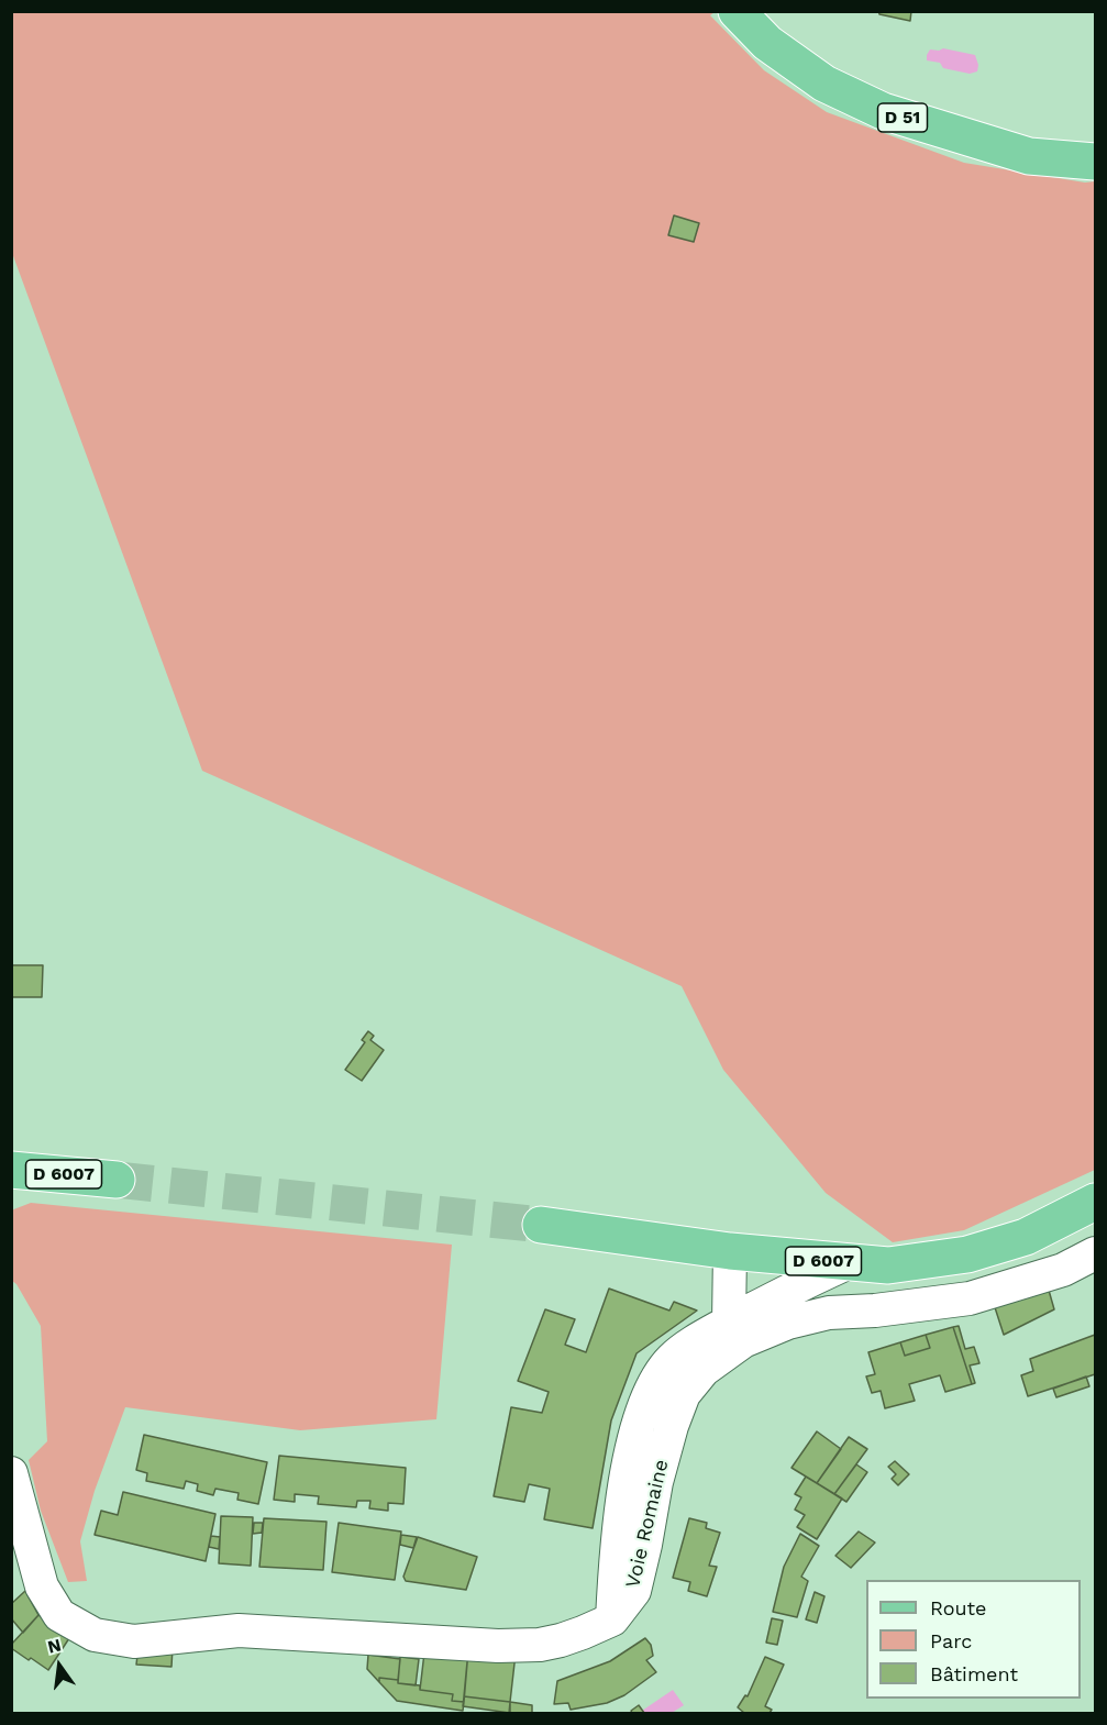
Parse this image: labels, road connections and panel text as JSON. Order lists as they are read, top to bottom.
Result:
{
  "streets": {
    "main road": ["D 51", "D 6007"],
    "street": ["Voie Romaine"]
  },
  "legend": ["Route", "Parc", "Bâtiment"],
  "north": "top"
}
